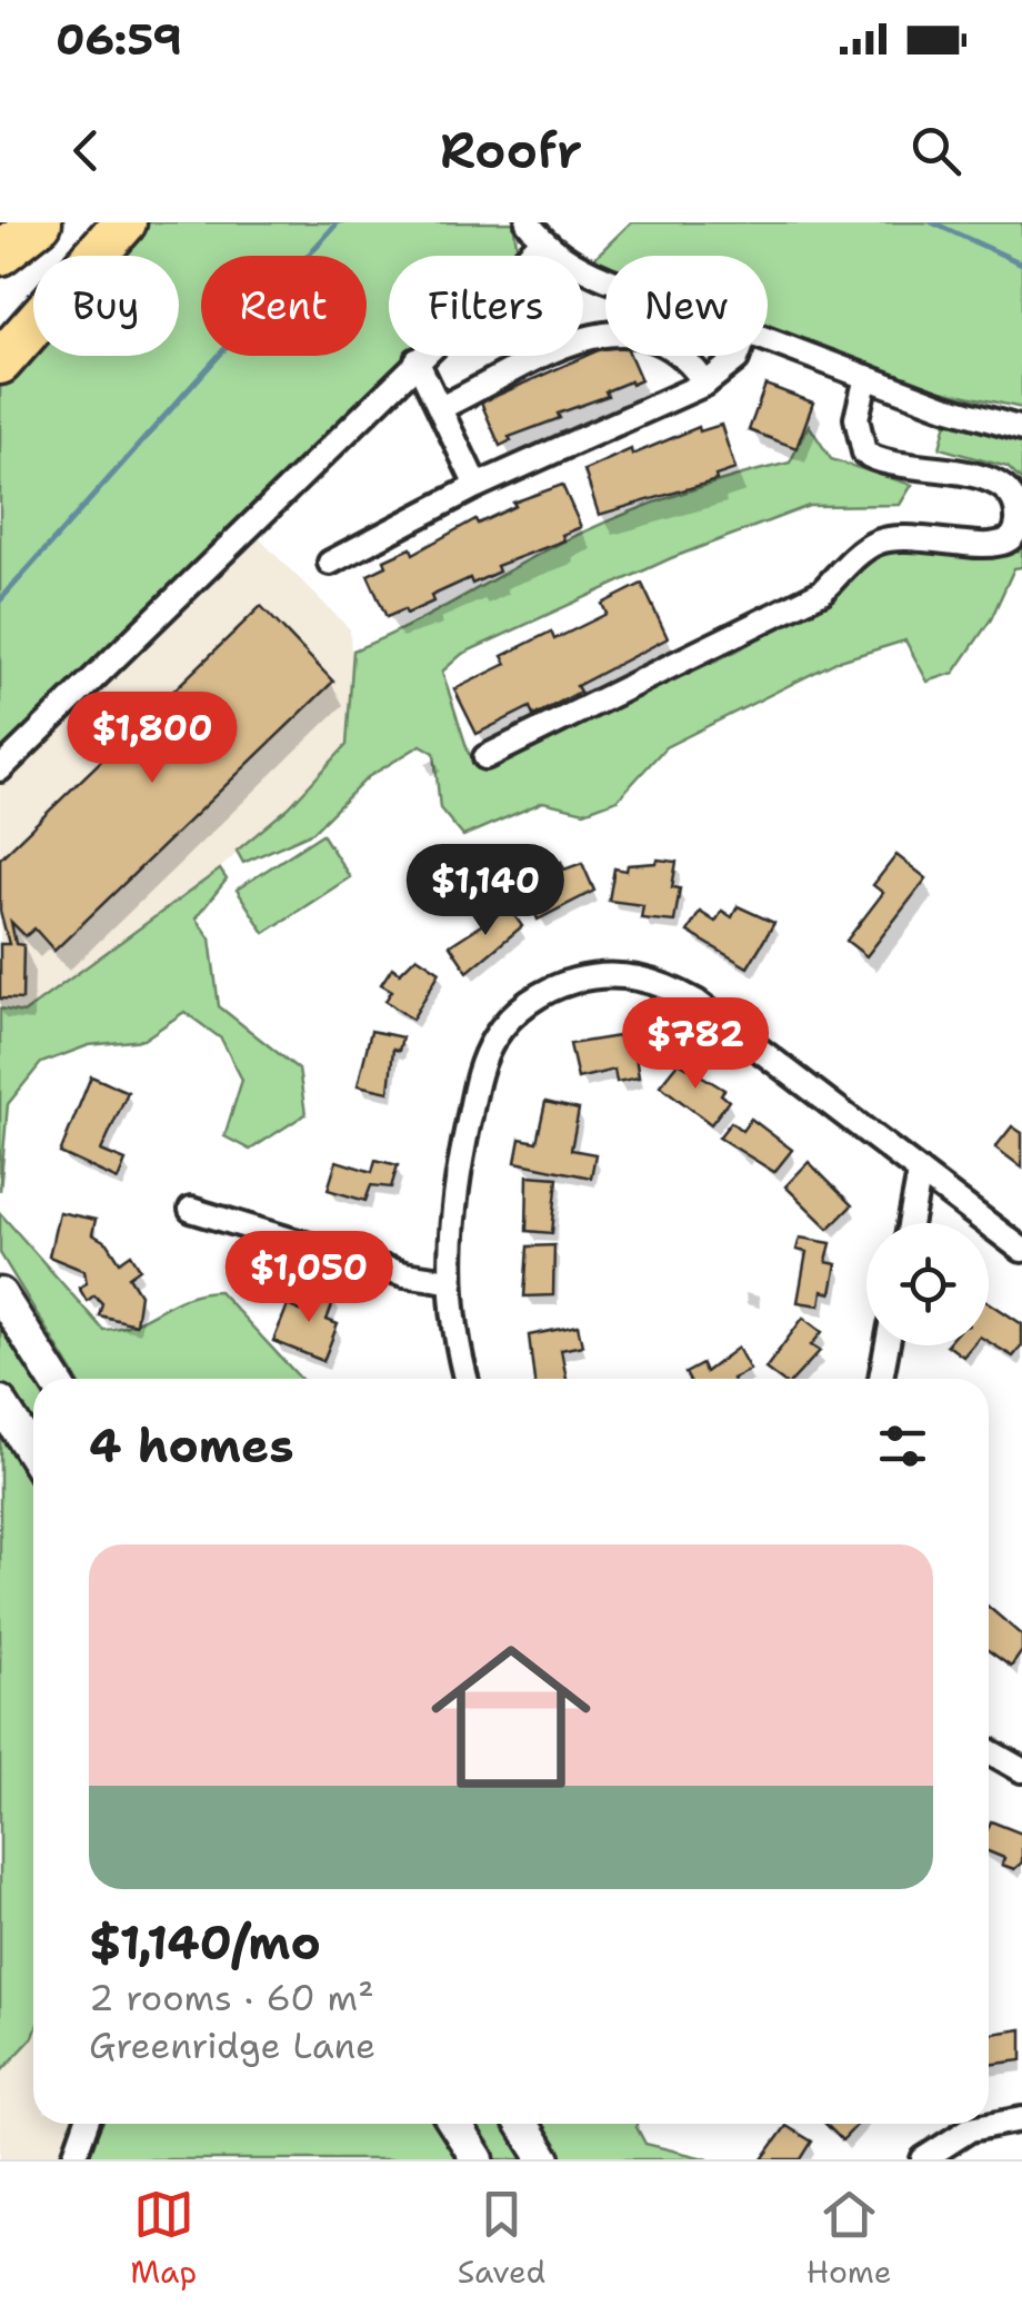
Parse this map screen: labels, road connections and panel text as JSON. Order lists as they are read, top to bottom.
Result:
{
  "page": {
    "status": "06:59",
    "header": "Roofr",
    "chip": [
      "Buy",
      "Rent",
      "Filters",
      "New"
    ],
    "price": [
      "$1,800",
      "$1,140",
      "$782",
      "$1,050"
    ],
    "heading": "4 homes",
    "list": [
      {
        "name": "$1,140/mo",
        "note": "2 rooms · 60 m² · Greenridge Lane"
      }
    ],
    "tabs": ["Map", "Saved", "Home"]
  }
}
